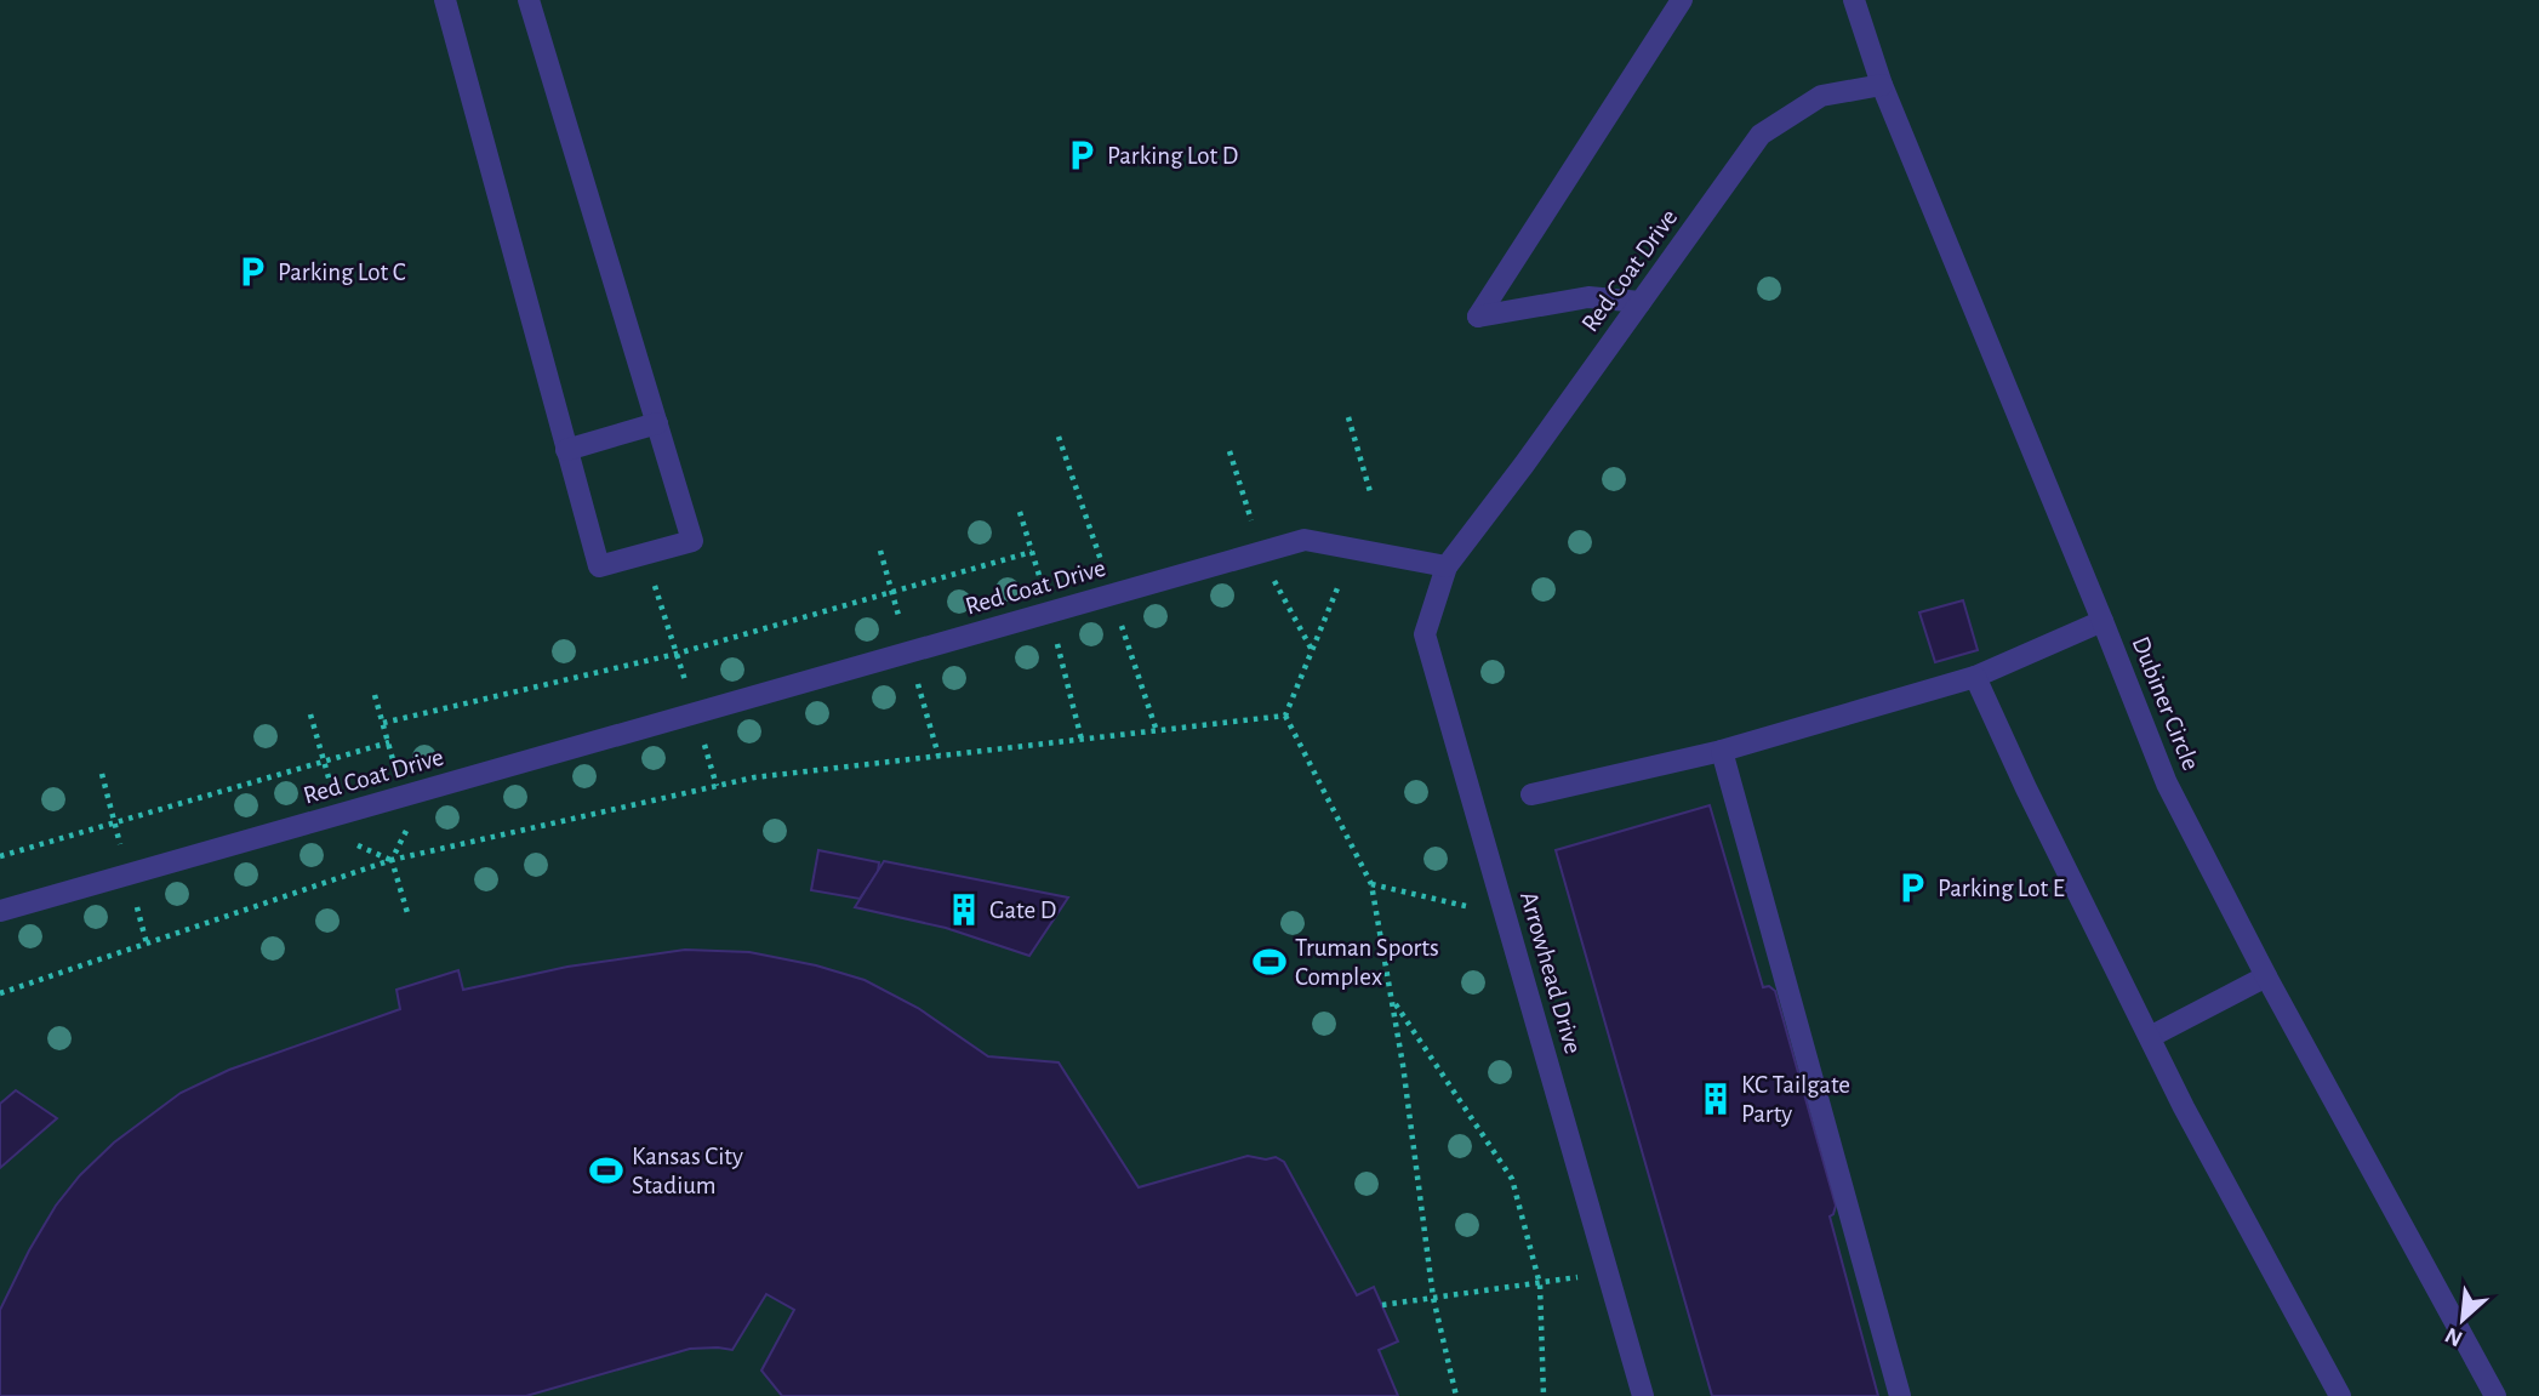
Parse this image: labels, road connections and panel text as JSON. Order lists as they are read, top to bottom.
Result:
{
  "streets": {
    "street": ["Red Coat Drive", "Dubiner Circle", "Arrowhead Drive"]
  },
  "crossings": [
    ["Red Coat Drive", "Dubiner Circle"],
    ["Red Coat Drive", "Arrowhead Drive"]
  ],
  "places": {
    "parking": ["Parking Lot D", "Parking Lot C", "Parking Lot E"],
    "building": ["Gate D", "KC Tailgate Party"],
    "sports": ["Truman Sports Complex", "Kansas City Stadium"]
  },
  "north": "bottom left"
}
